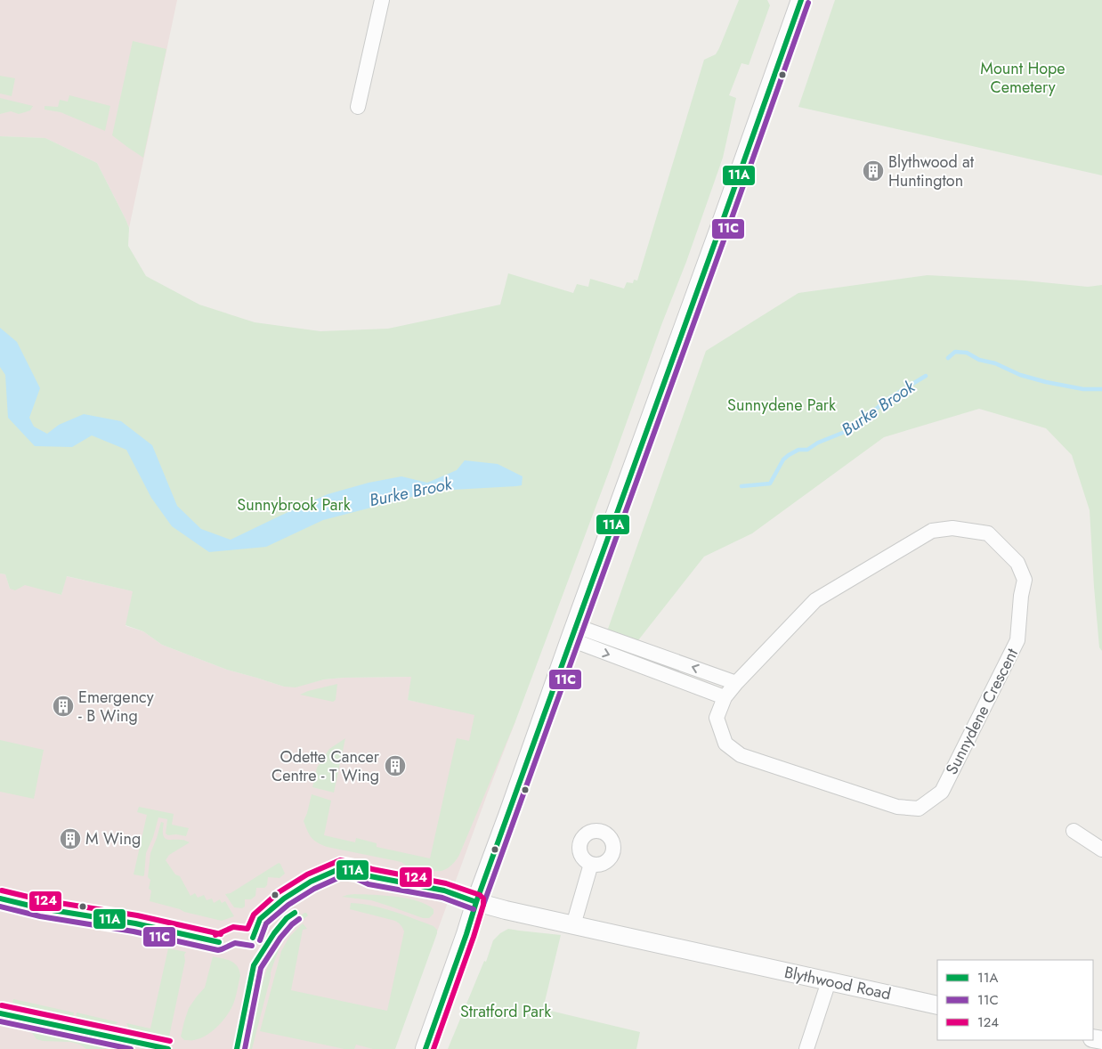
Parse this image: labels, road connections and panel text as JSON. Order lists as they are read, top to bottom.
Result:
{
  "streets": {
    "street": ["Sunnydene Crescent", "Blythwood Road"]
  },
  "water": ["Burke Brook"],
  "parks": [
    "Mount Hope Cemetery",
    "Sunnydene Park",
    "Sunnybrook Park",
    "Stratford Park"
  ],
  "places": {
    "building": [
      "Blythwood at Huntington",
      "Emergency - B Wing",
      "Odette Cancer Centre - T Wing",
      "M Wing"
    ]
  },
  "lines": ["transit line 11A", "transit line 11C", "transit line 124"],
  "legend": ["11A", "11C", "124"]
}
